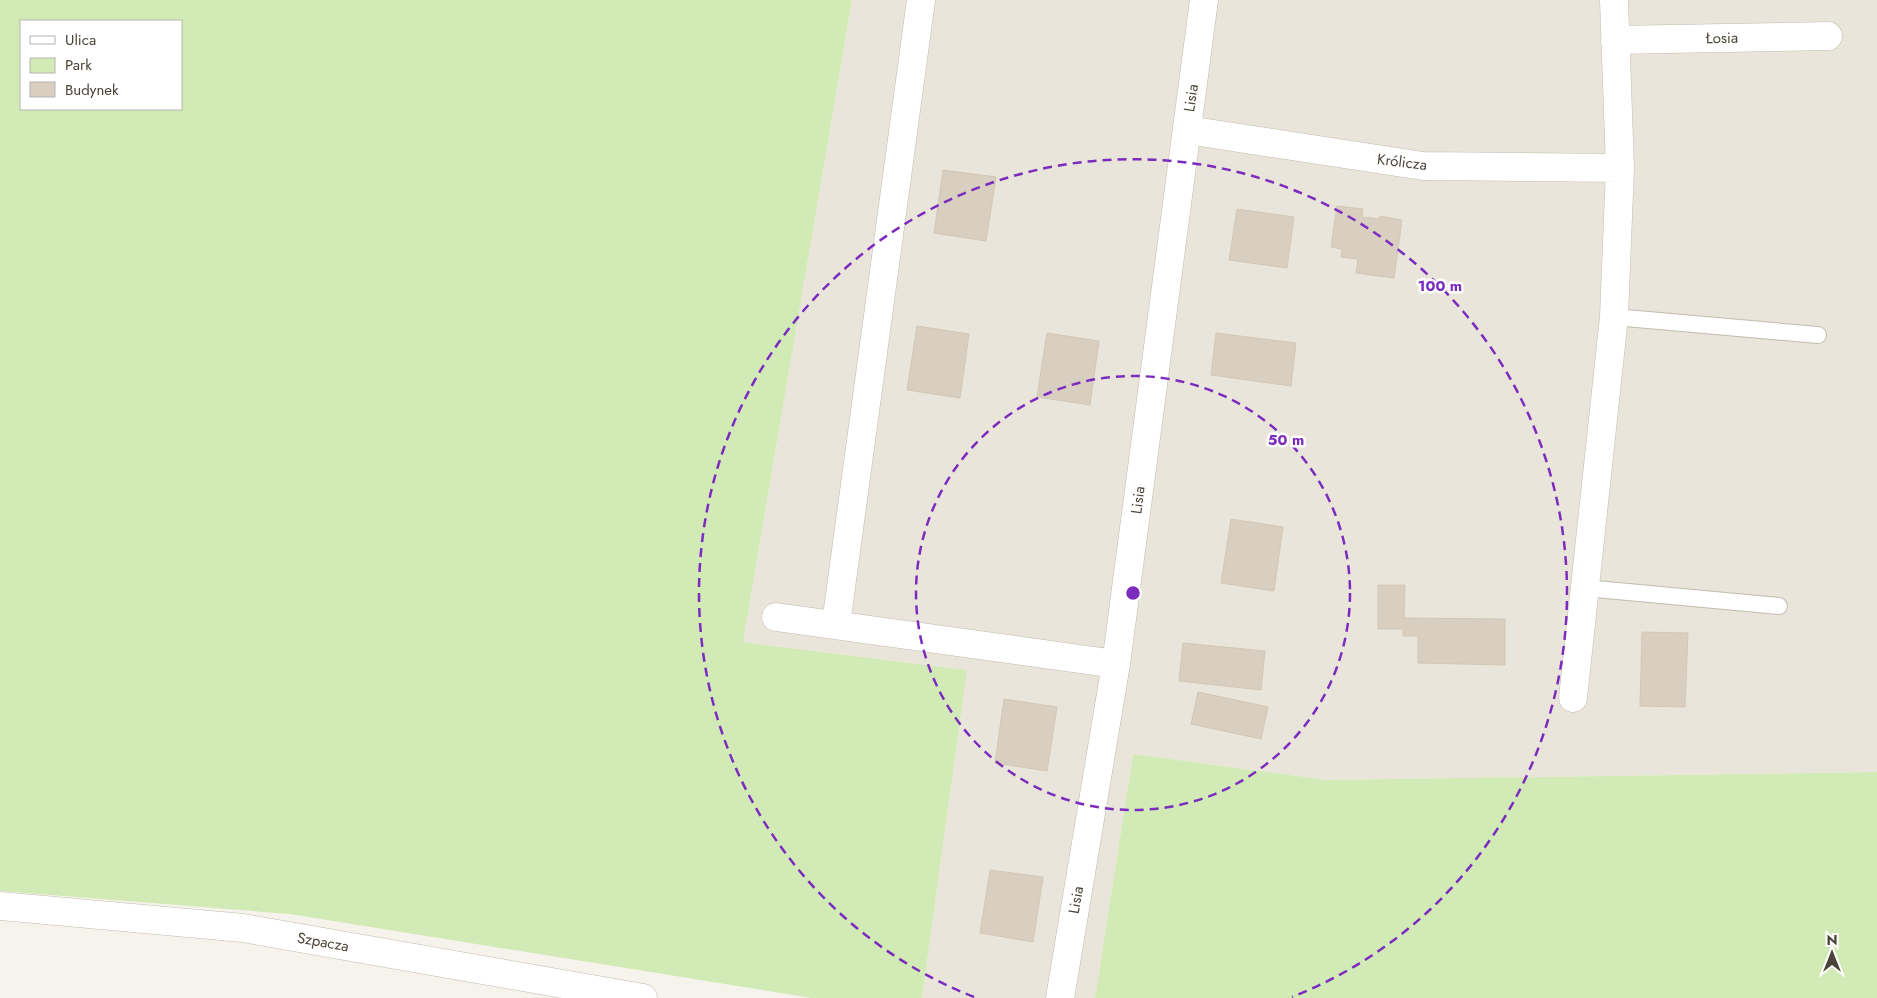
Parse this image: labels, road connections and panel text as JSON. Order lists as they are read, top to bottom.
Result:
{
  "streets": {
    "street": [
      "Łosia",
      "Lisia",
      "Królicza",
      "Szpacza"
    ]
  },
  "crossings": [
    ["Lisia", "Królicza"]
  ],
  "legend": ["Ulica", "Park", "Budynek"],
  "north": "top",
  "rings": ["100 m", "50 m"]
}
